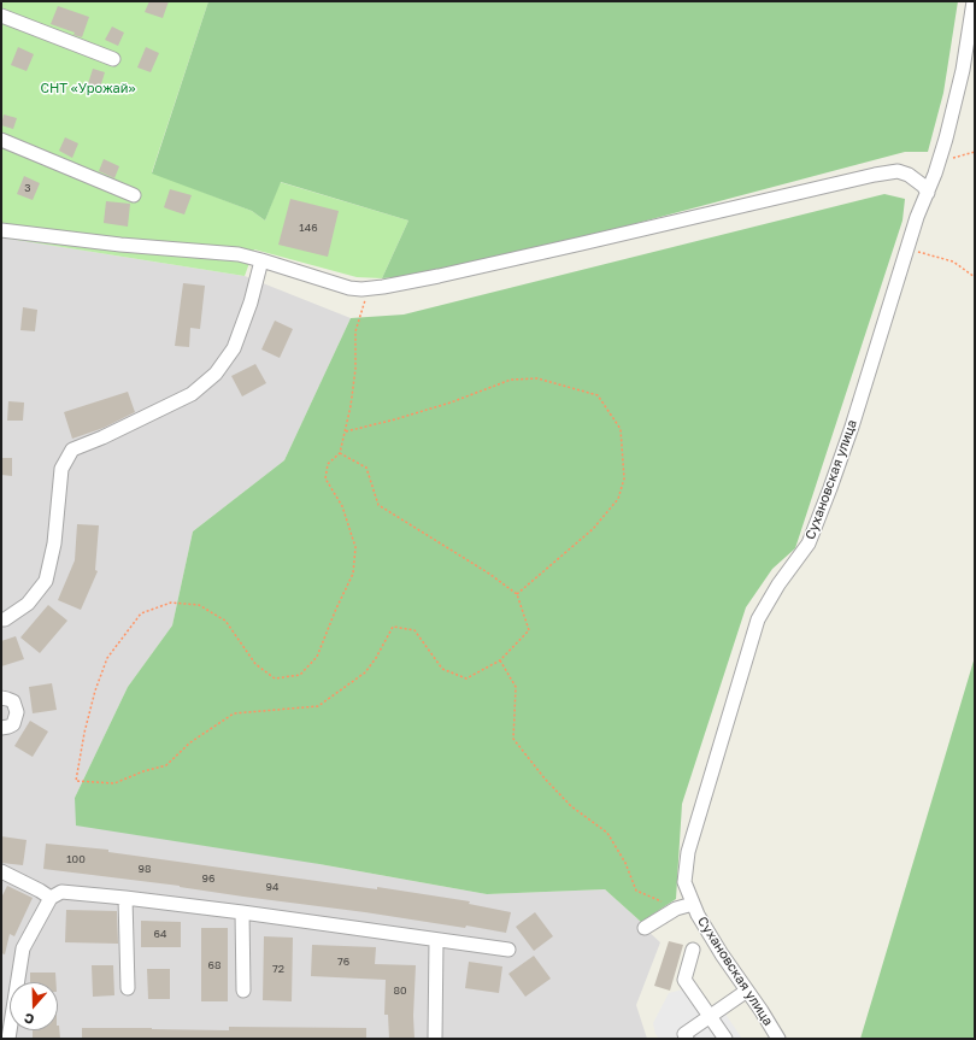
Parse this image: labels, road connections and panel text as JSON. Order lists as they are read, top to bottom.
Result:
{
  "streets": {
    "street": ["Сухановская улица"]
  },
  "parks": ["СНТ «Урожай»"],
  "house_numbers": [
    "3",
    "146",
    "100",
    "98",
    "96",
    "94",
    "64",
    "76",
    "68",
    "72",
    "80"
  ],
  "north": "bottom"
}
